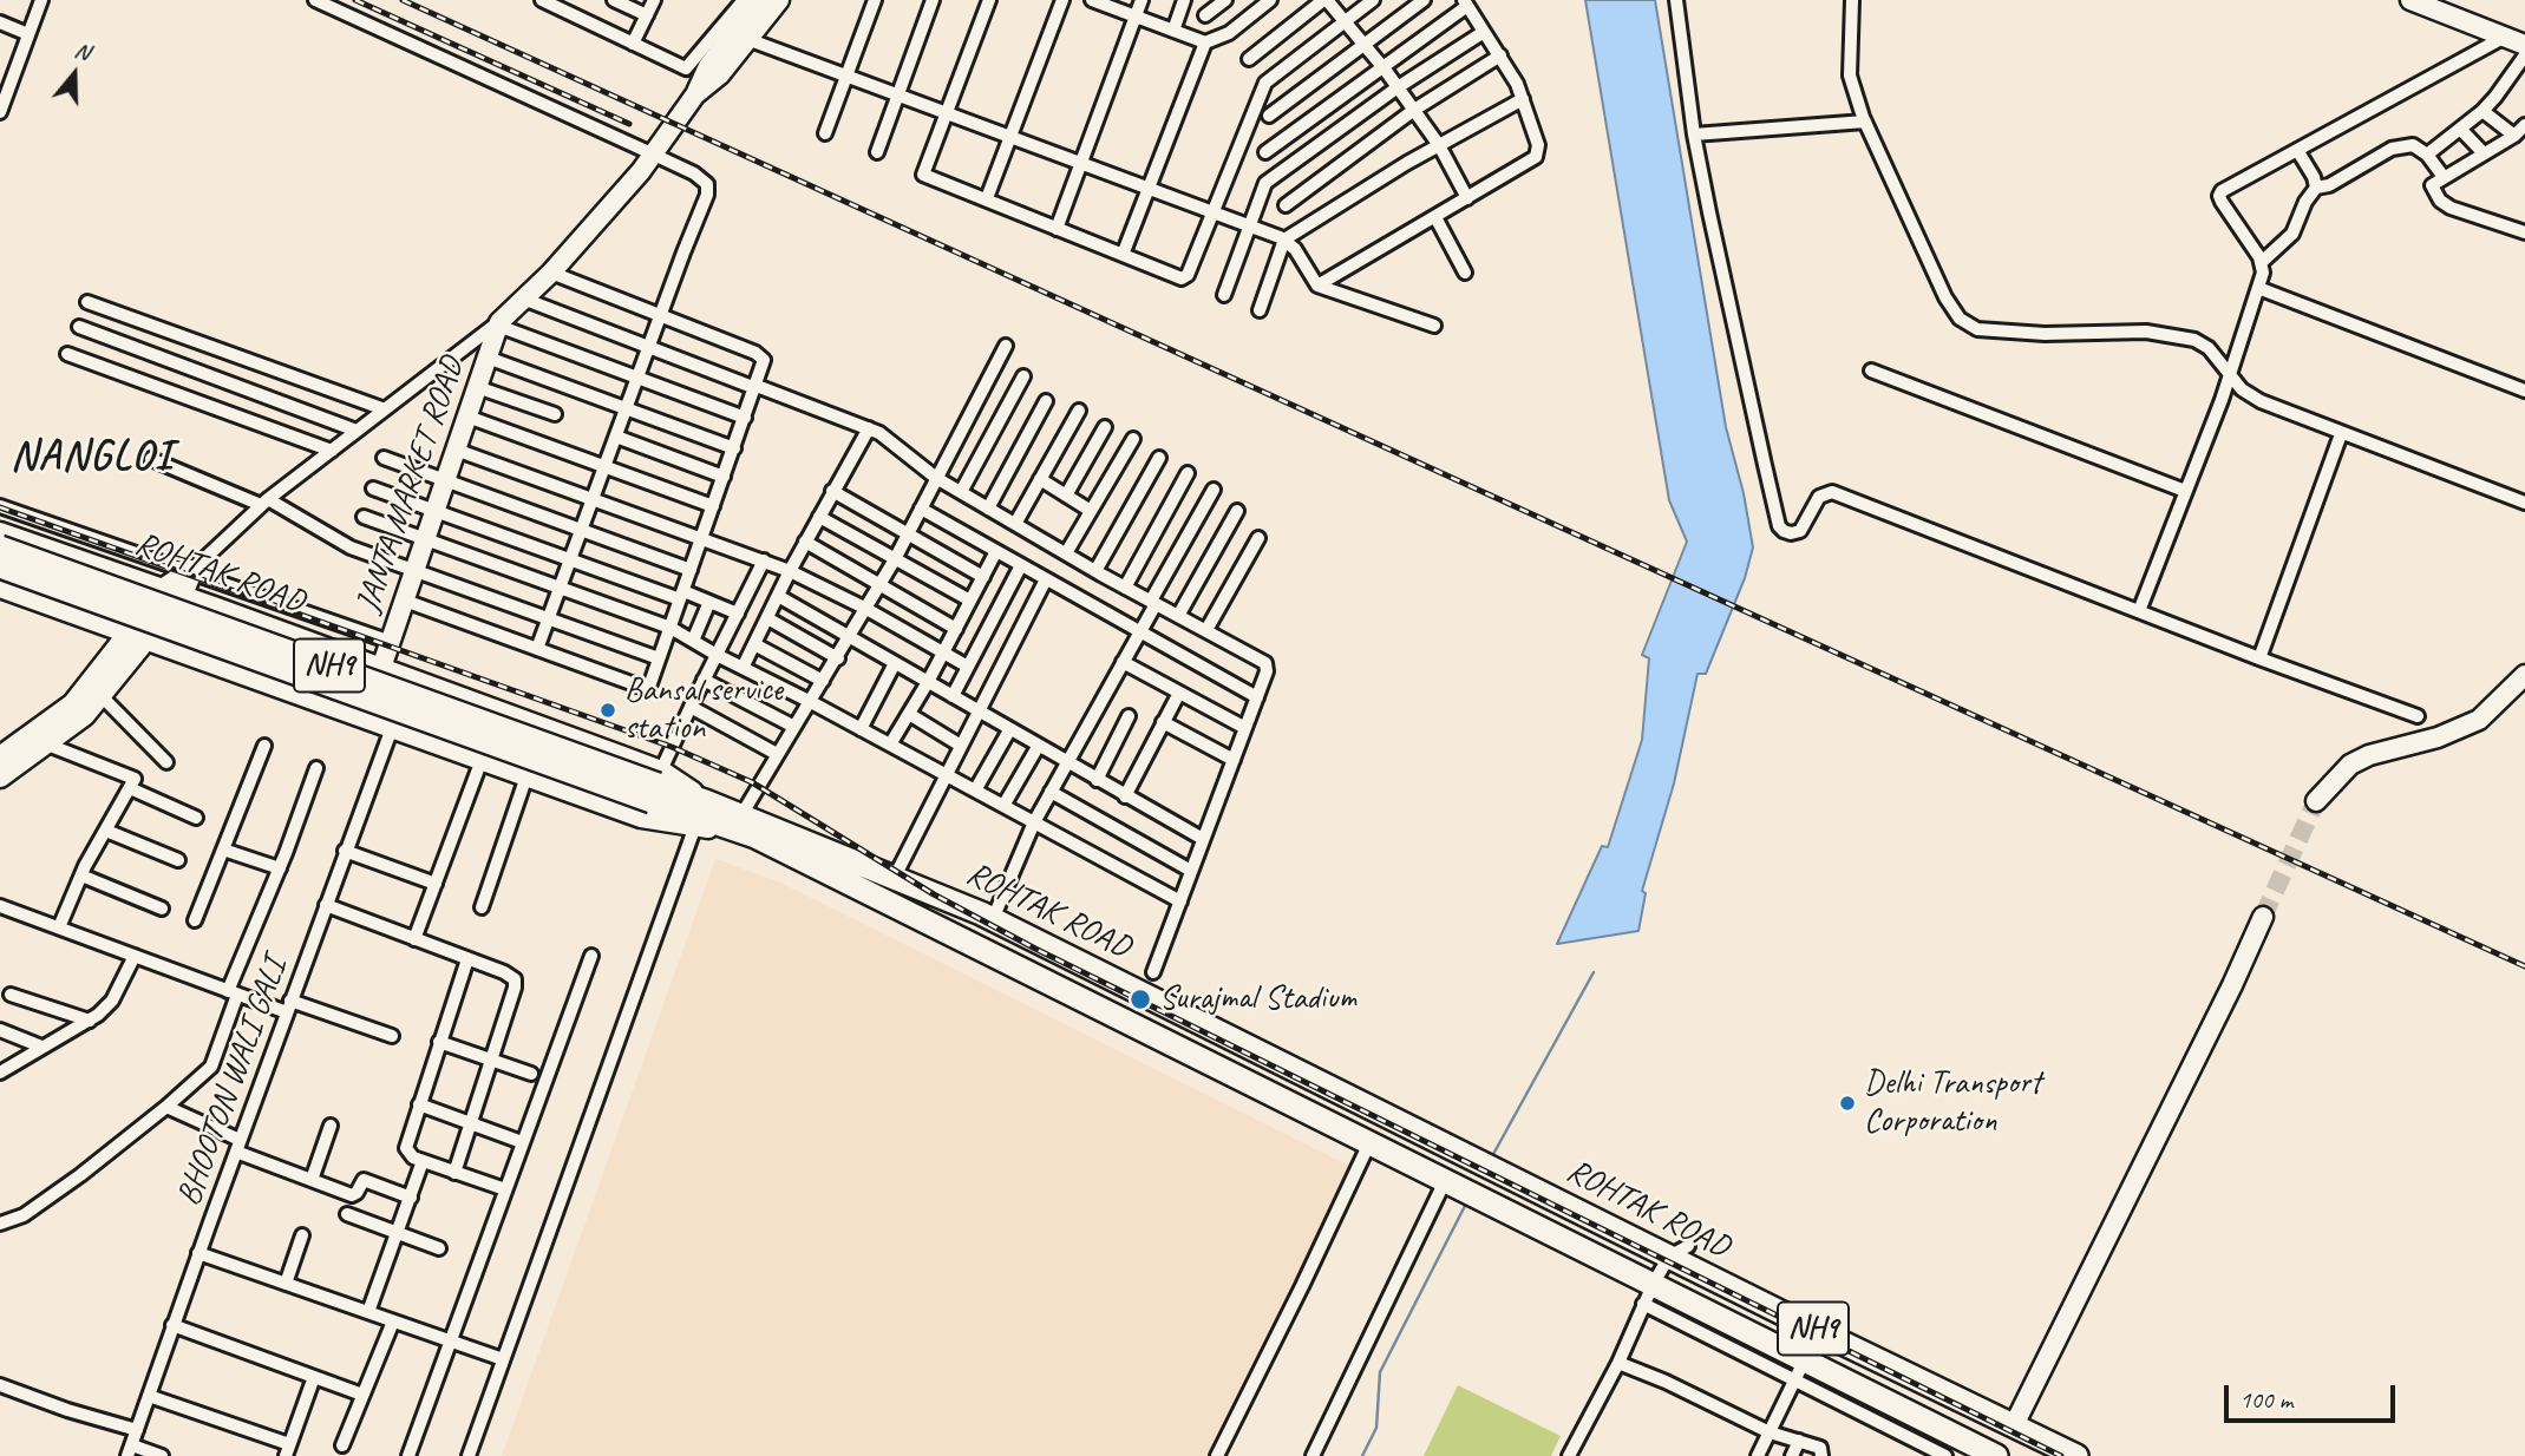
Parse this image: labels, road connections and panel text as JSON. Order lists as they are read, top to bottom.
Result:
{
  "streets": {
    "highway": ["ROHTAK ROAD", "NH9"],
    "street": ["JANTA MARKET ROAD", "BHOOTON WALI GALI"]
  },
  "crossings": [
    ["JANTA MARKET ROAD", "ROHTAK ROAD"],
    ["ROHTAK ROAD", "NH9"],
    ["ROHTAK ROAD", "BHOOTON WALI GALI"]
  ],
  "districts": ["NANGLOI"],
  "places": ["Bansal service station", "Surajmal Stadium", "Delhi Transport Corporation"],
  "scale_bar": "100 m",
  "north": "top"
}
